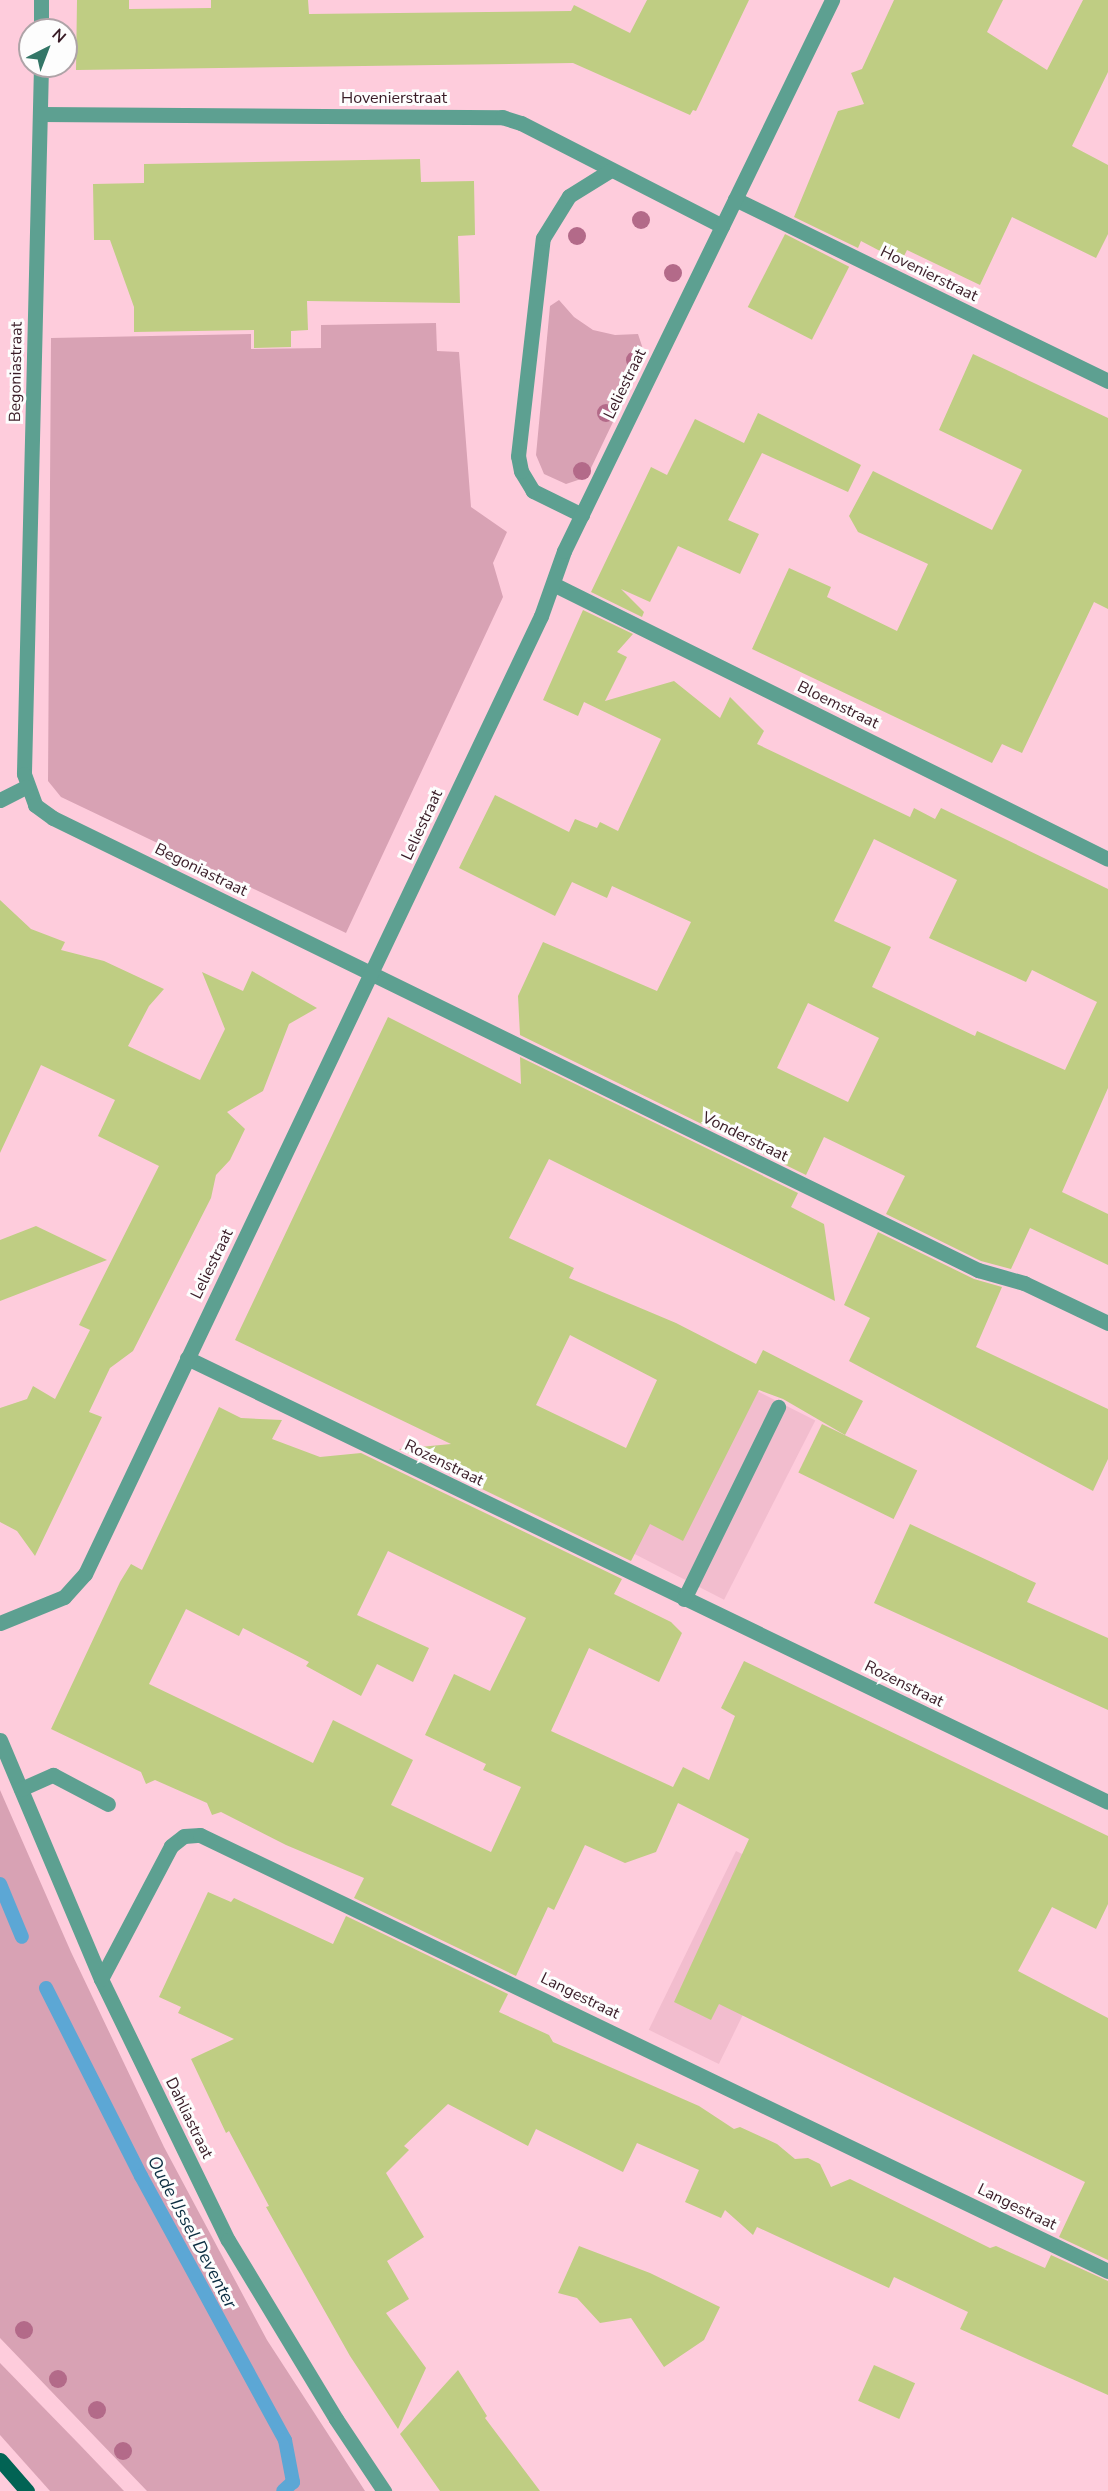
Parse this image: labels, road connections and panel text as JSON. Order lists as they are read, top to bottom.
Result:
{
  "streets": {
    "street": [
      "Hovenierstraat",
      "Begoniastraat",
      "Leliestraat",
      "Bloemstraat",
      "Vonderstraat",
      "Rozenstraat",
      "Langestraat",
      "Dahliastraat"
    ]
  },
  "crossings": [
    ["Hovenierstraat", "Begoniastraat"],
    ["Hovenierstraat", "Leliestraat"],
    ["Begoniastraat", "Leliestraat"],
    ["Begoniastraat", "Vonderstraat"],
    ["Leliestraat", "Bloemstraat"],
    ["Leliestraat", "Vonderstraat"],
    ["Leliestraat", "Rozenstraat"],
    ["Langestraat", "Dahliastraat"]
  ],
  "water": ["Oude IJssel Deventer"],
  "north": "top right"
}
